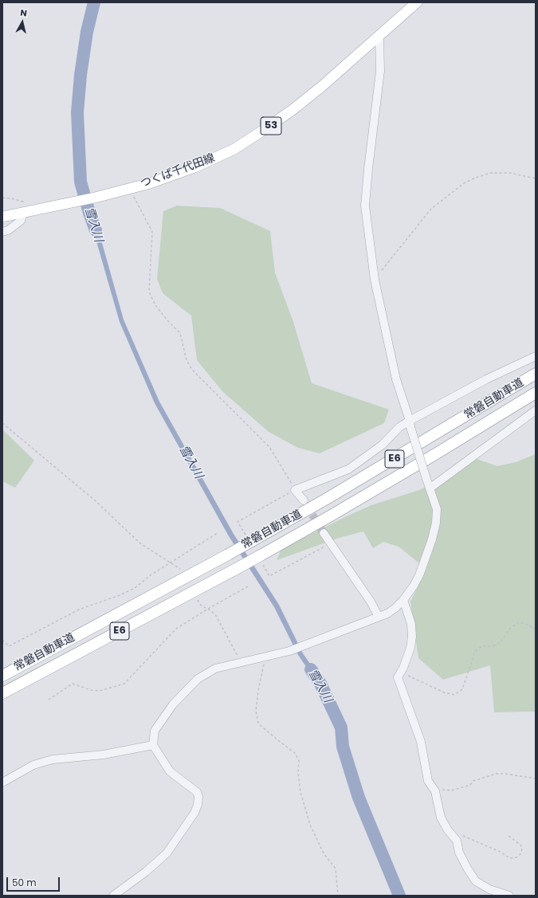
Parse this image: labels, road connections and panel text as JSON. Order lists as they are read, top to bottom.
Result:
{
  "streets": {
    "highway": ["常磐自動車道", "E6"],
    "main road": ["53", "つくば千代田線"]
  },
  "water": ["雪入川"],
  "scale_bar": "50 m",
  "north": "top"
}
